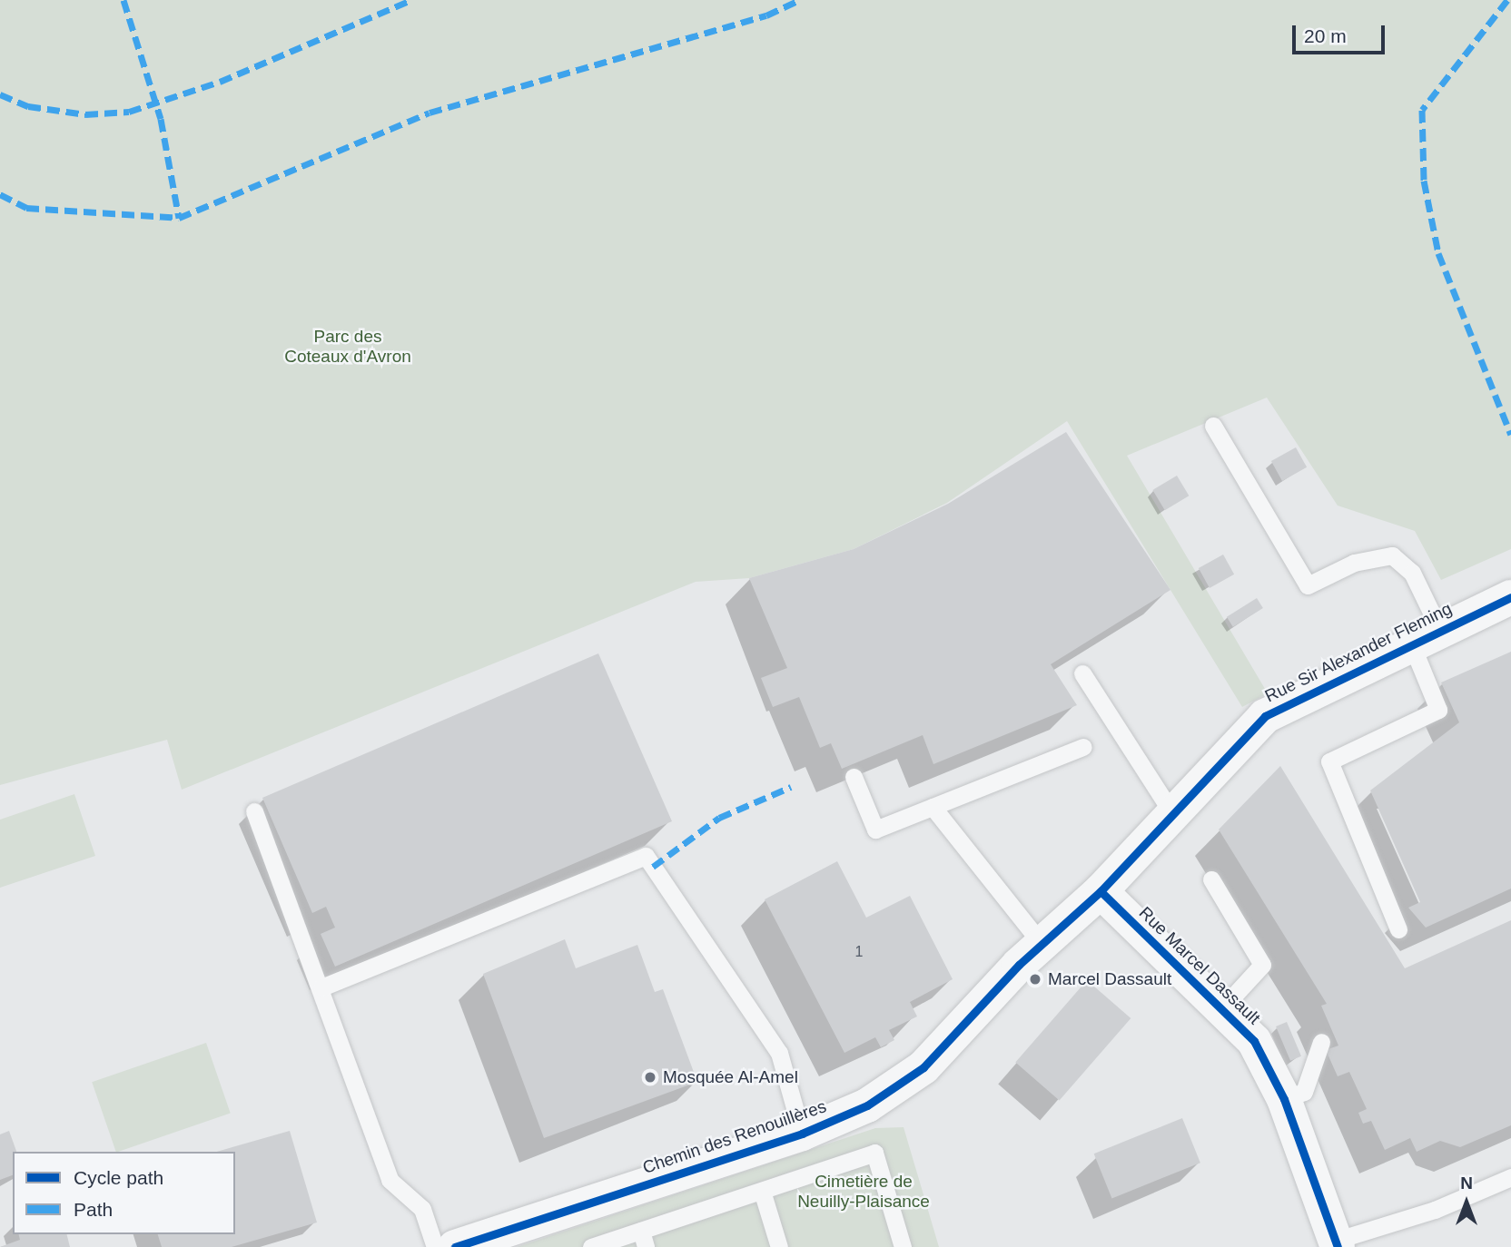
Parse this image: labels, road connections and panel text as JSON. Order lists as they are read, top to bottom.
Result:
{
  "streets": {
    "street": ["Rue Sir Alexander Fleming", "Rue Marcel Dassault", "Chemin des Renouillères"]
  },
  "crossings": [
    ["Rue Sir Alexander Fleming", "Rue Marcel Dassault"],
    ["Rue Sir Alexander Fleming", "Chemin des Renouillères"],
    ["Rue Marcel Dassault", "Chemin des Renouillères"]
  ],
  "parks": ["Parc des Coteaux d'Avron", "Cimetière de Neuilly-Plaisance"],
  "places": ["Marcel Dassault", "Mosquée Al-Amel"],
  "house_numbers": ["1"],
  "legend": ["Cycle path", "Path"],
  "scale_bar": "20 m",
  "north": "top"
}
